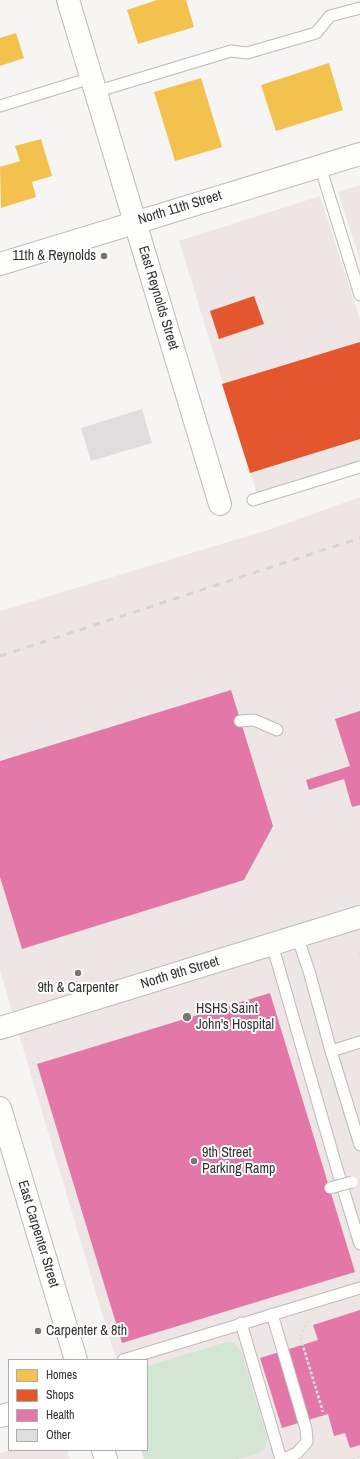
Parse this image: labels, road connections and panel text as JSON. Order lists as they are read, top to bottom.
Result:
{
  "streets": {
    "street": [
      "North 11th Street",
      "East Reynolds Street",
      "North 9th Street",
      "East Carpenter Street"
    ]
  },
  "crossings": [
    ["North 11th Street", "East Reynolds Street"]
  ],
  "places": [
    "11th & Reynolds",
    "9th & Carpenter",
    "HSHS Saint John's Hospital",
    "9th Street Parking Ramp",
    "Carpenter & 8th"
  ],
  "legend": [
    "Homes",
    "Shops",
    "Health",
    "Other"
  ]
}
